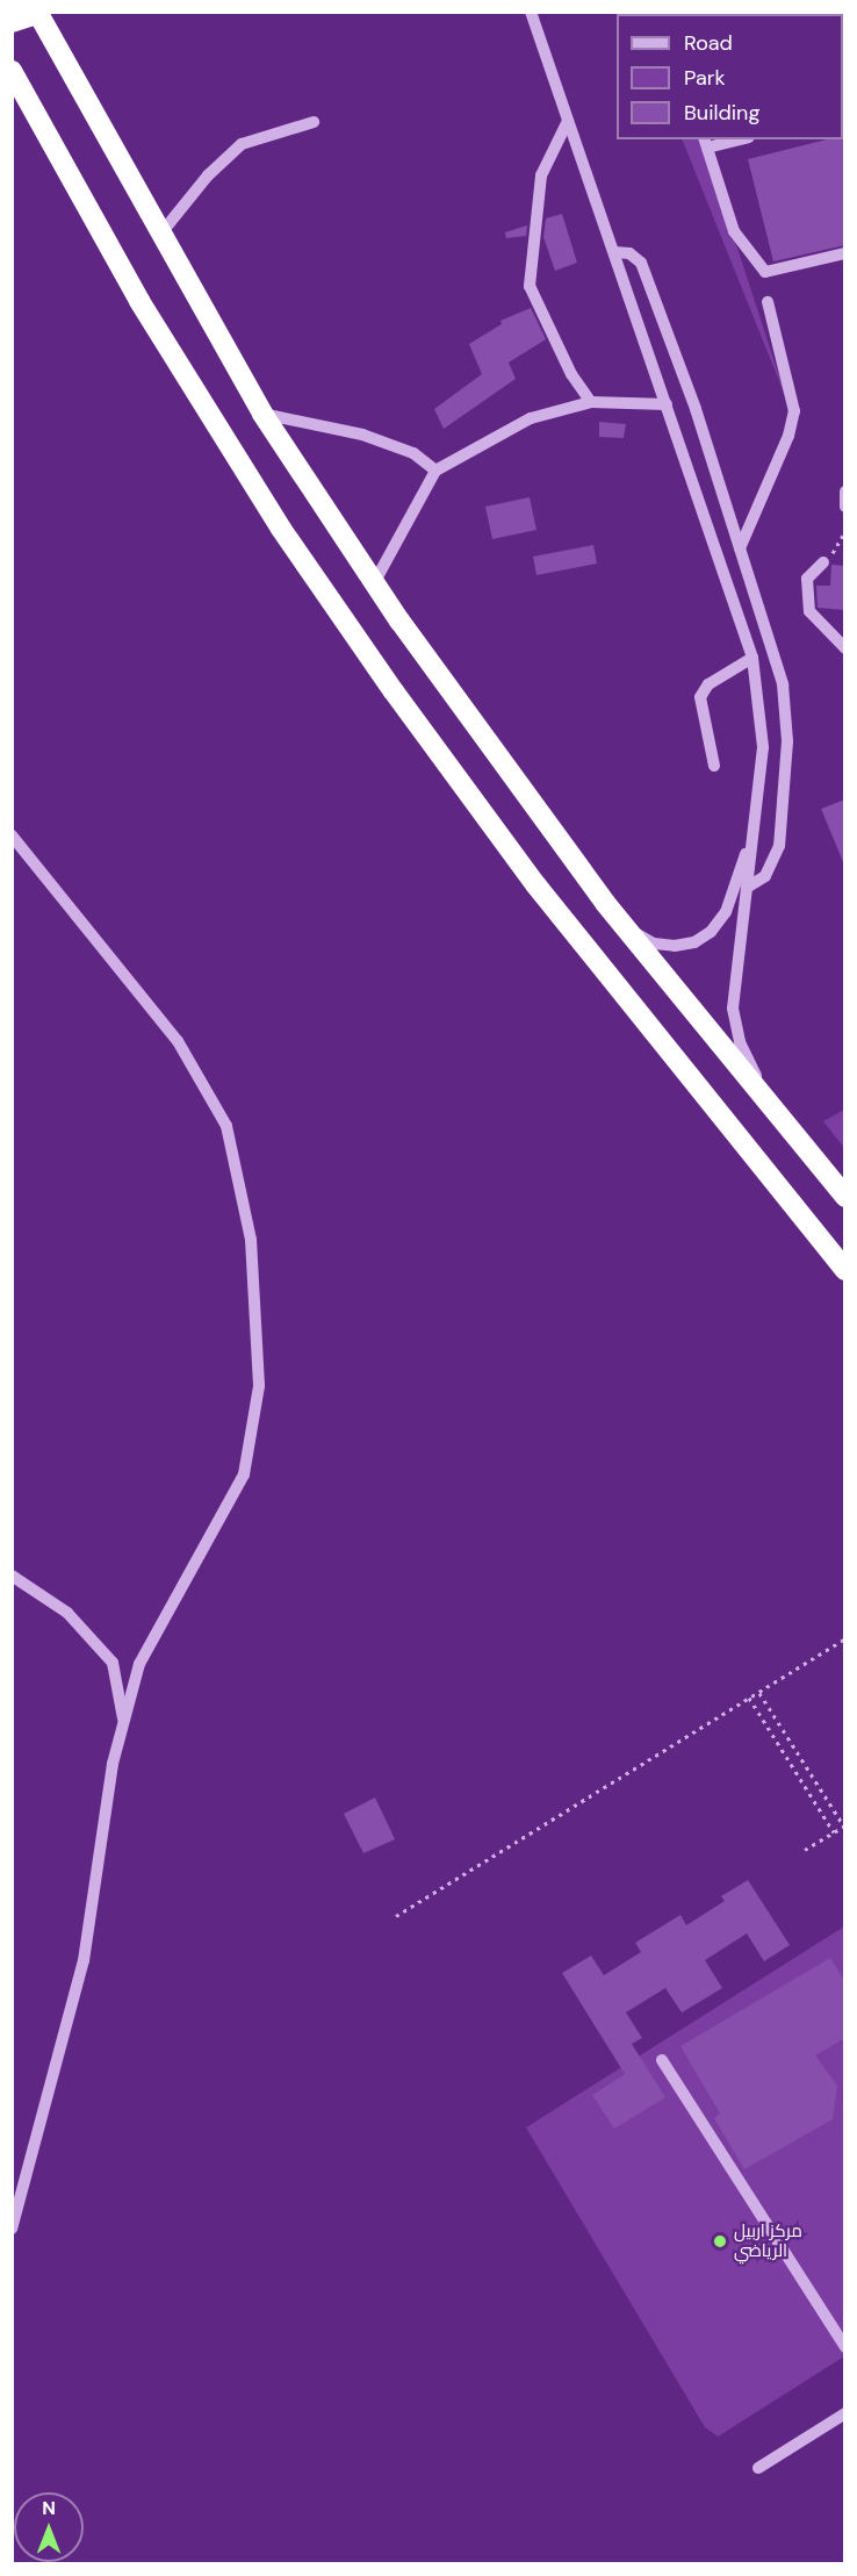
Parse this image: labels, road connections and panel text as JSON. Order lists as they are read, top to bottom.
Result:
{
  "places": ["مركز اربيل الرياضي"],
  "legend": ["Road", "Park", "Building"],
  "north": "top"
}
